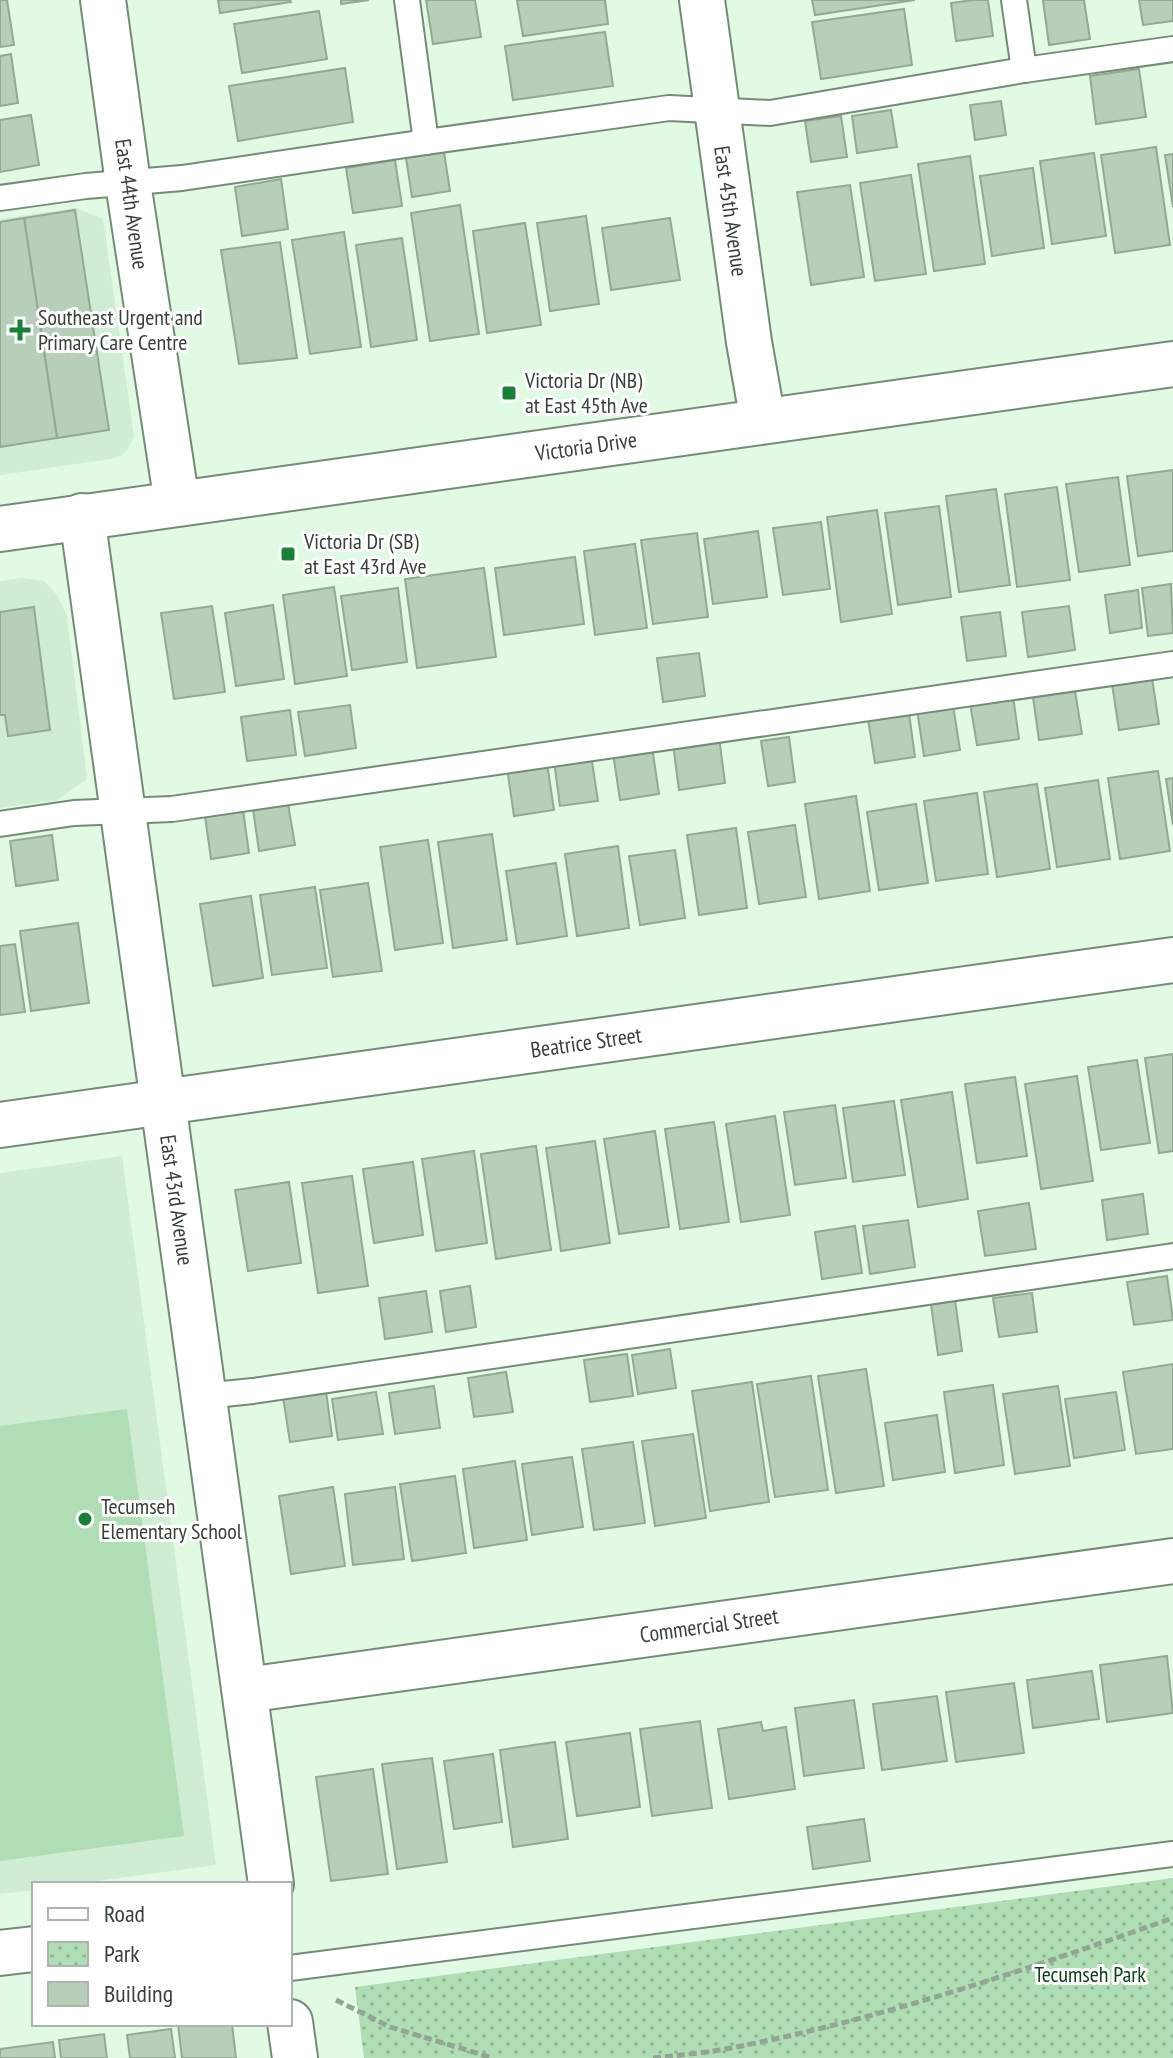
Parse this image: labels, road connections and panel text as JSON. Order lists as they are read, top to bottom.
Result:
{
  "streets": {
    "street": [
      "East 44th Avenue",
      "East 45th Avenue",
      "Victoria Drive",
      "Beatrice Street",
      "East 43rd Avenue",
      "Commercial Street"
    ]
  },
  "crossings": [
    ["East 44th Avenue", "Victoria Drive"],
    ["East 45th Avenue", "Victoria Drive"],
    ["Victoria Drive", "East 43rd Avenue"],
    ["Beatrice Street", "East 43rd Avenue"],
    ["East 43rd Avenue", "Commercial Street"]
  ],
  "parks": ["Tecumseh Park"],
  "places": {
    "health": ["Southeast Urgent and Primary Care Centre"],
    "transit": ["Victoria Dr (NB) at East 45th Ave", "Victoria Dr (SB) at East 43rd Ave"],
    "other": ["Tecumseh Elementary School"]
  },
  "legend": ["Road", "Park", "Building"]
}
